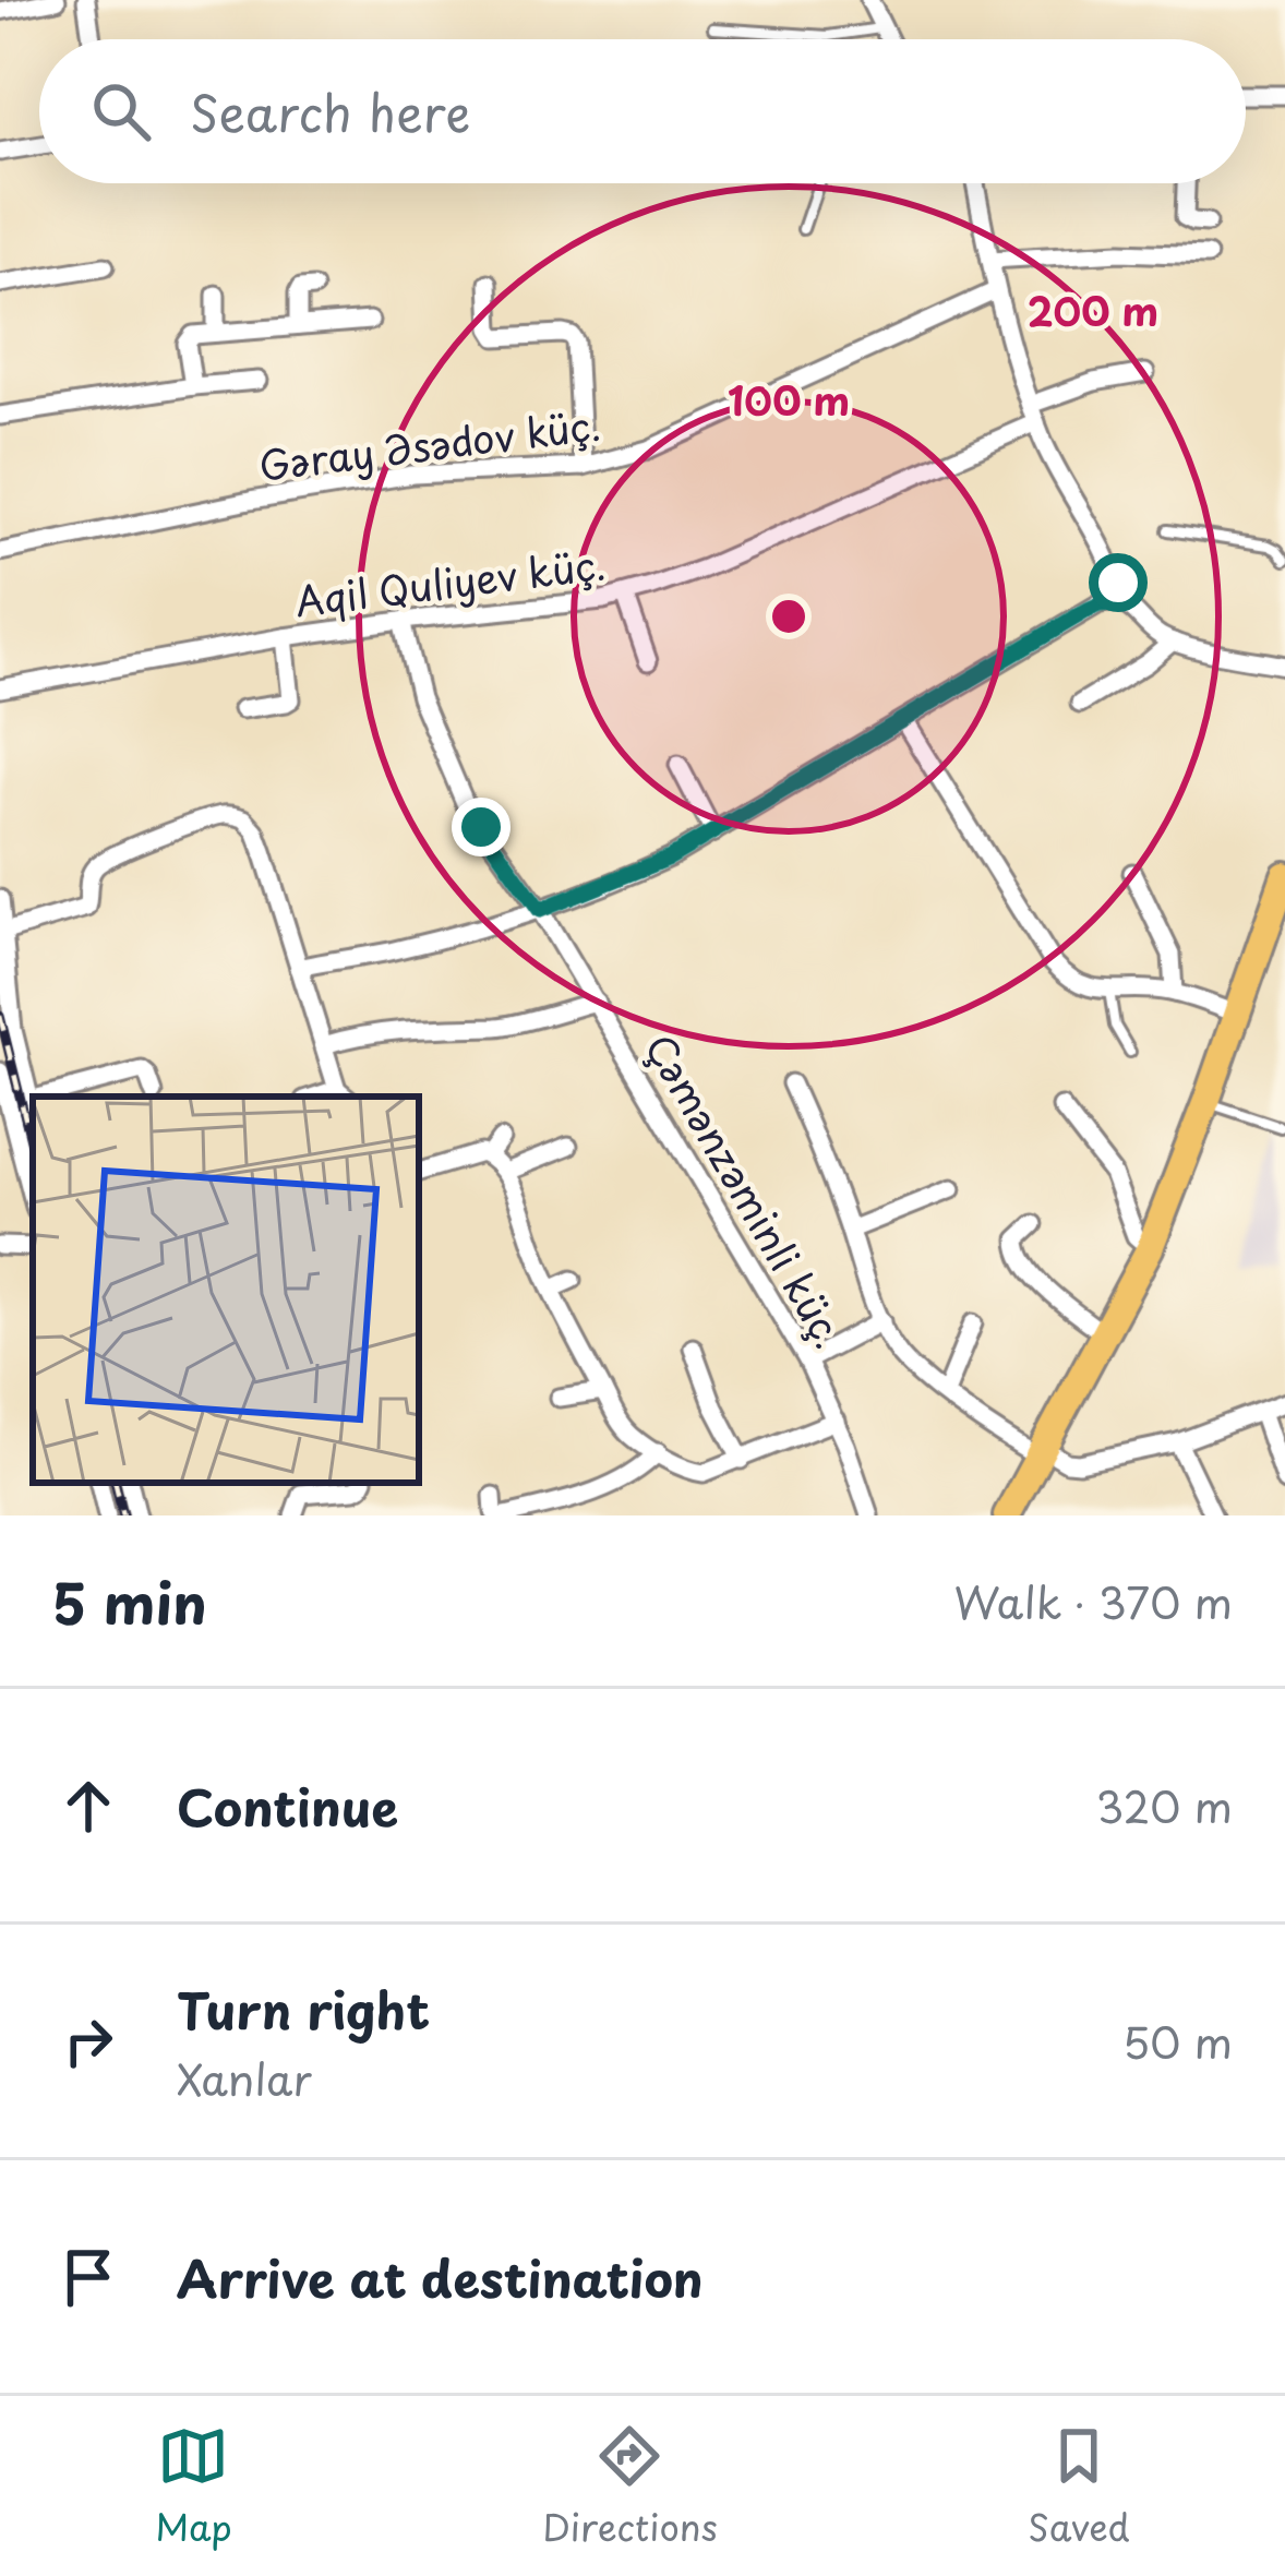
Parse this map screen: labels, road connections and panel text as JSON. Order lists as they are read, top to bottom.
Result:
{
  "streets": {
    "street": ["Gəray Əsədov küç.", "Aqil Quliyev küç.", "Çəmənzəminli küç."]
  },
  "crossings": [
    ["Aqil Quliyev küç.", "Çəmənzəminli küç."]
  ],
  "page": {
    "search": "Search here",
    "heading": ["5 min", "Walk · 370 m"],
    "list": [
      ["Continue", "320 m"],
      ["Turn right", "Xanlar", "50 m"],
      "Arrive at destination"
    ],
    "nav": ["Map", "Directions", "Saved"]
  },
  "rings": ["200 m", "100 m"]
}
